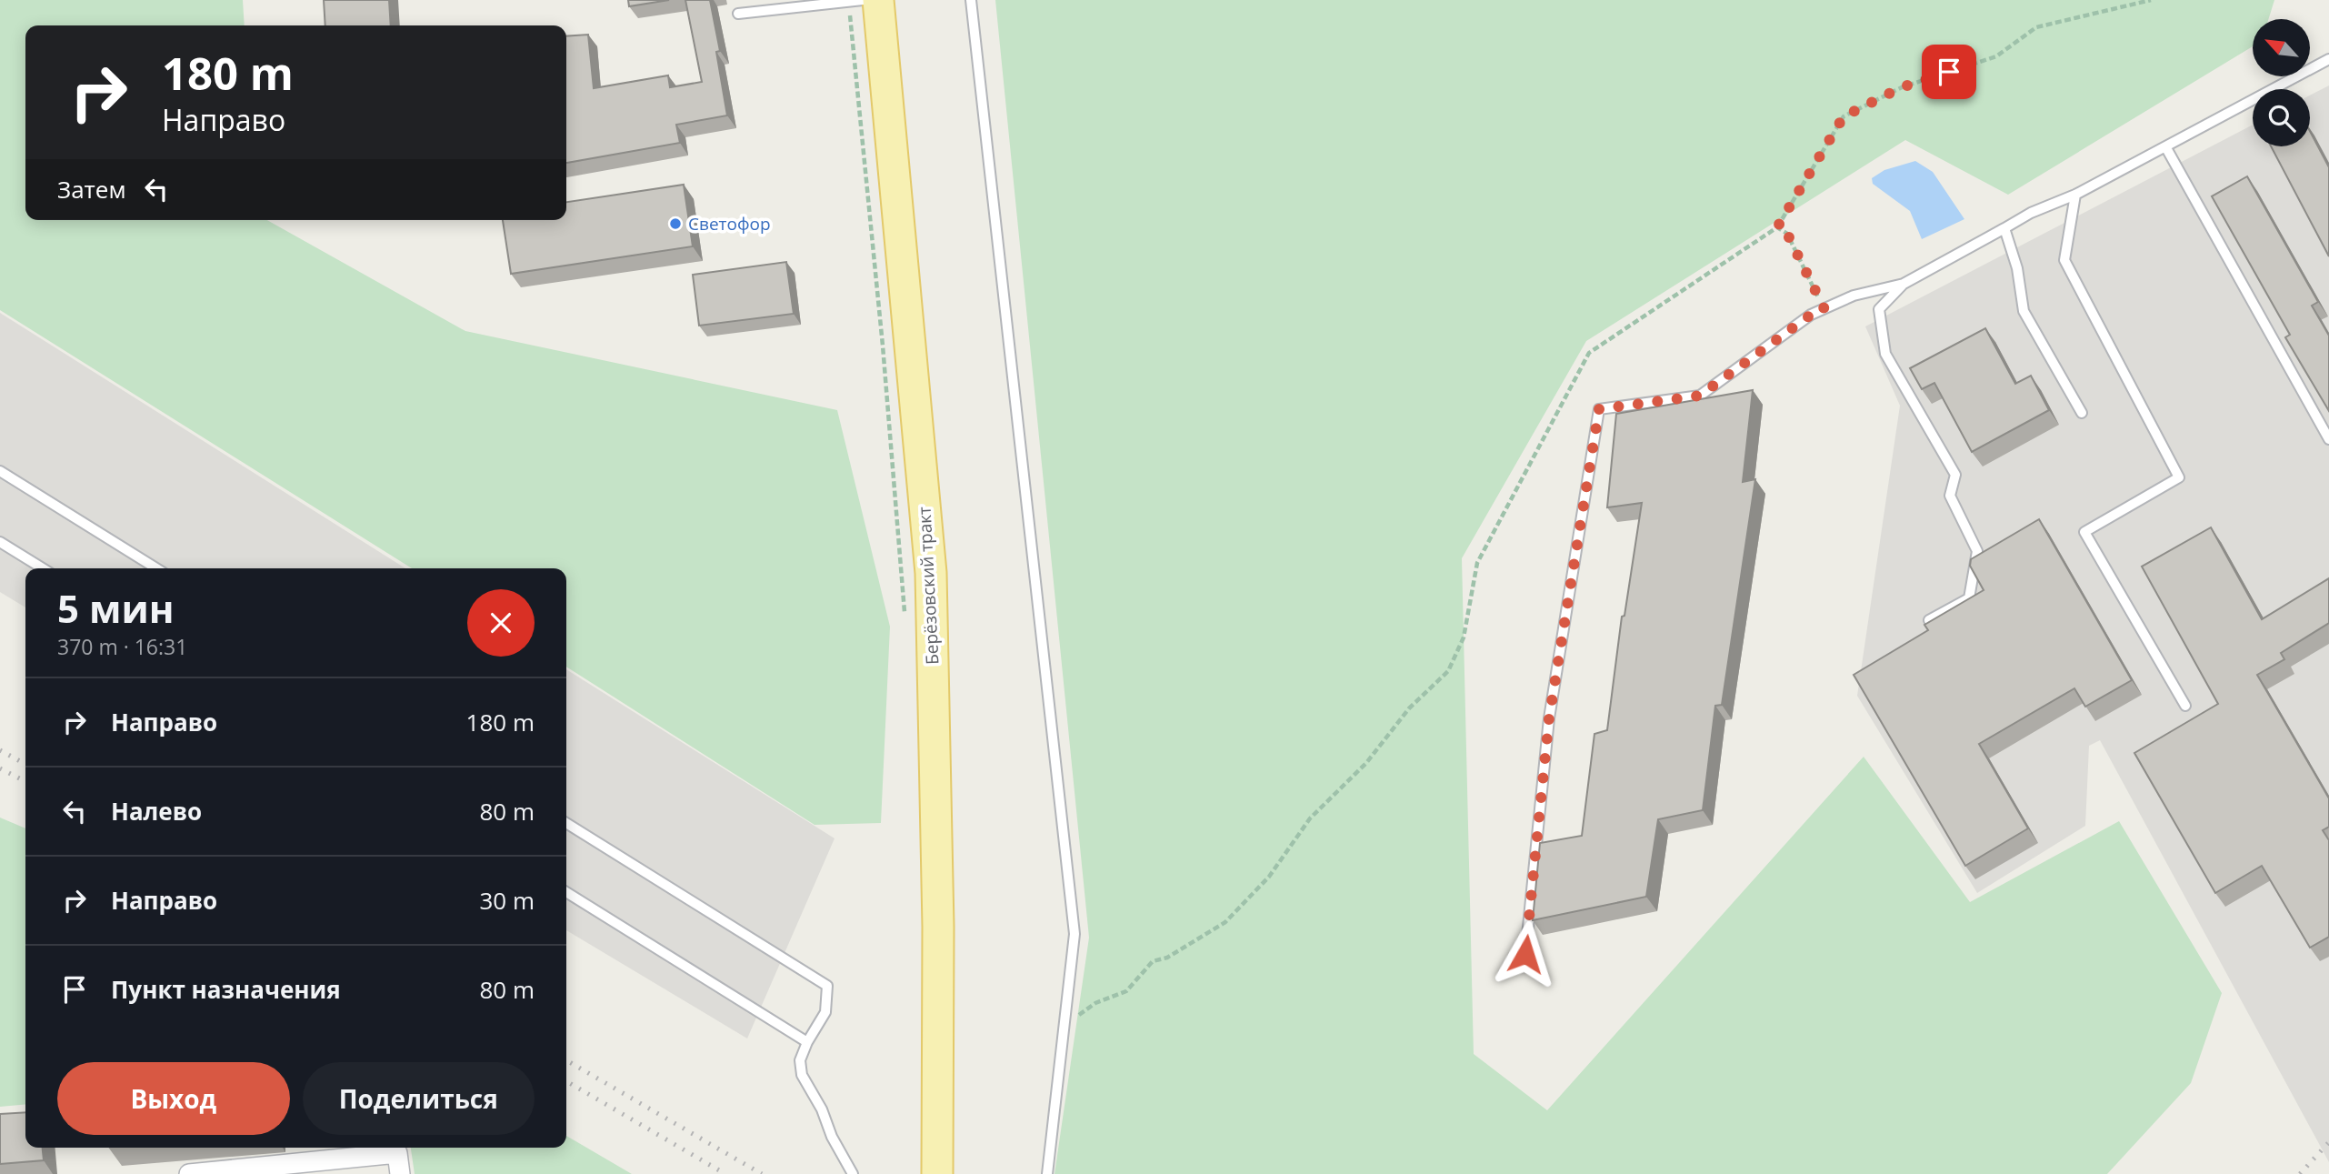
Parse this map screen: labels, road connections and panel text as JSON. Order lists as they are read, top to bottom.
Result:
{
  "streets": {
    "main road": ["Берёзовский тракт"]
  },
  "places": ["Светофор"],
  "north": "top left",
  "page": {
    "turn": ["180 m", "Направо"],
    "then": "Затем",
    "heading": ["5 мин", "370 m · 16:31"],
    "list": [
      {
        "name": "Направо",
        "value": "180 m"
      },
      {
        "name": "Налево",
        "value": "80 m"
      },
      {
        "name": "Направо",
        "value": "30 m"
      },
      {
        "name": "Пункт назначения",
        "value": "80 m"
      }
    ],
    "buttons": ["Выход", "Поделиться"]
  }
}
